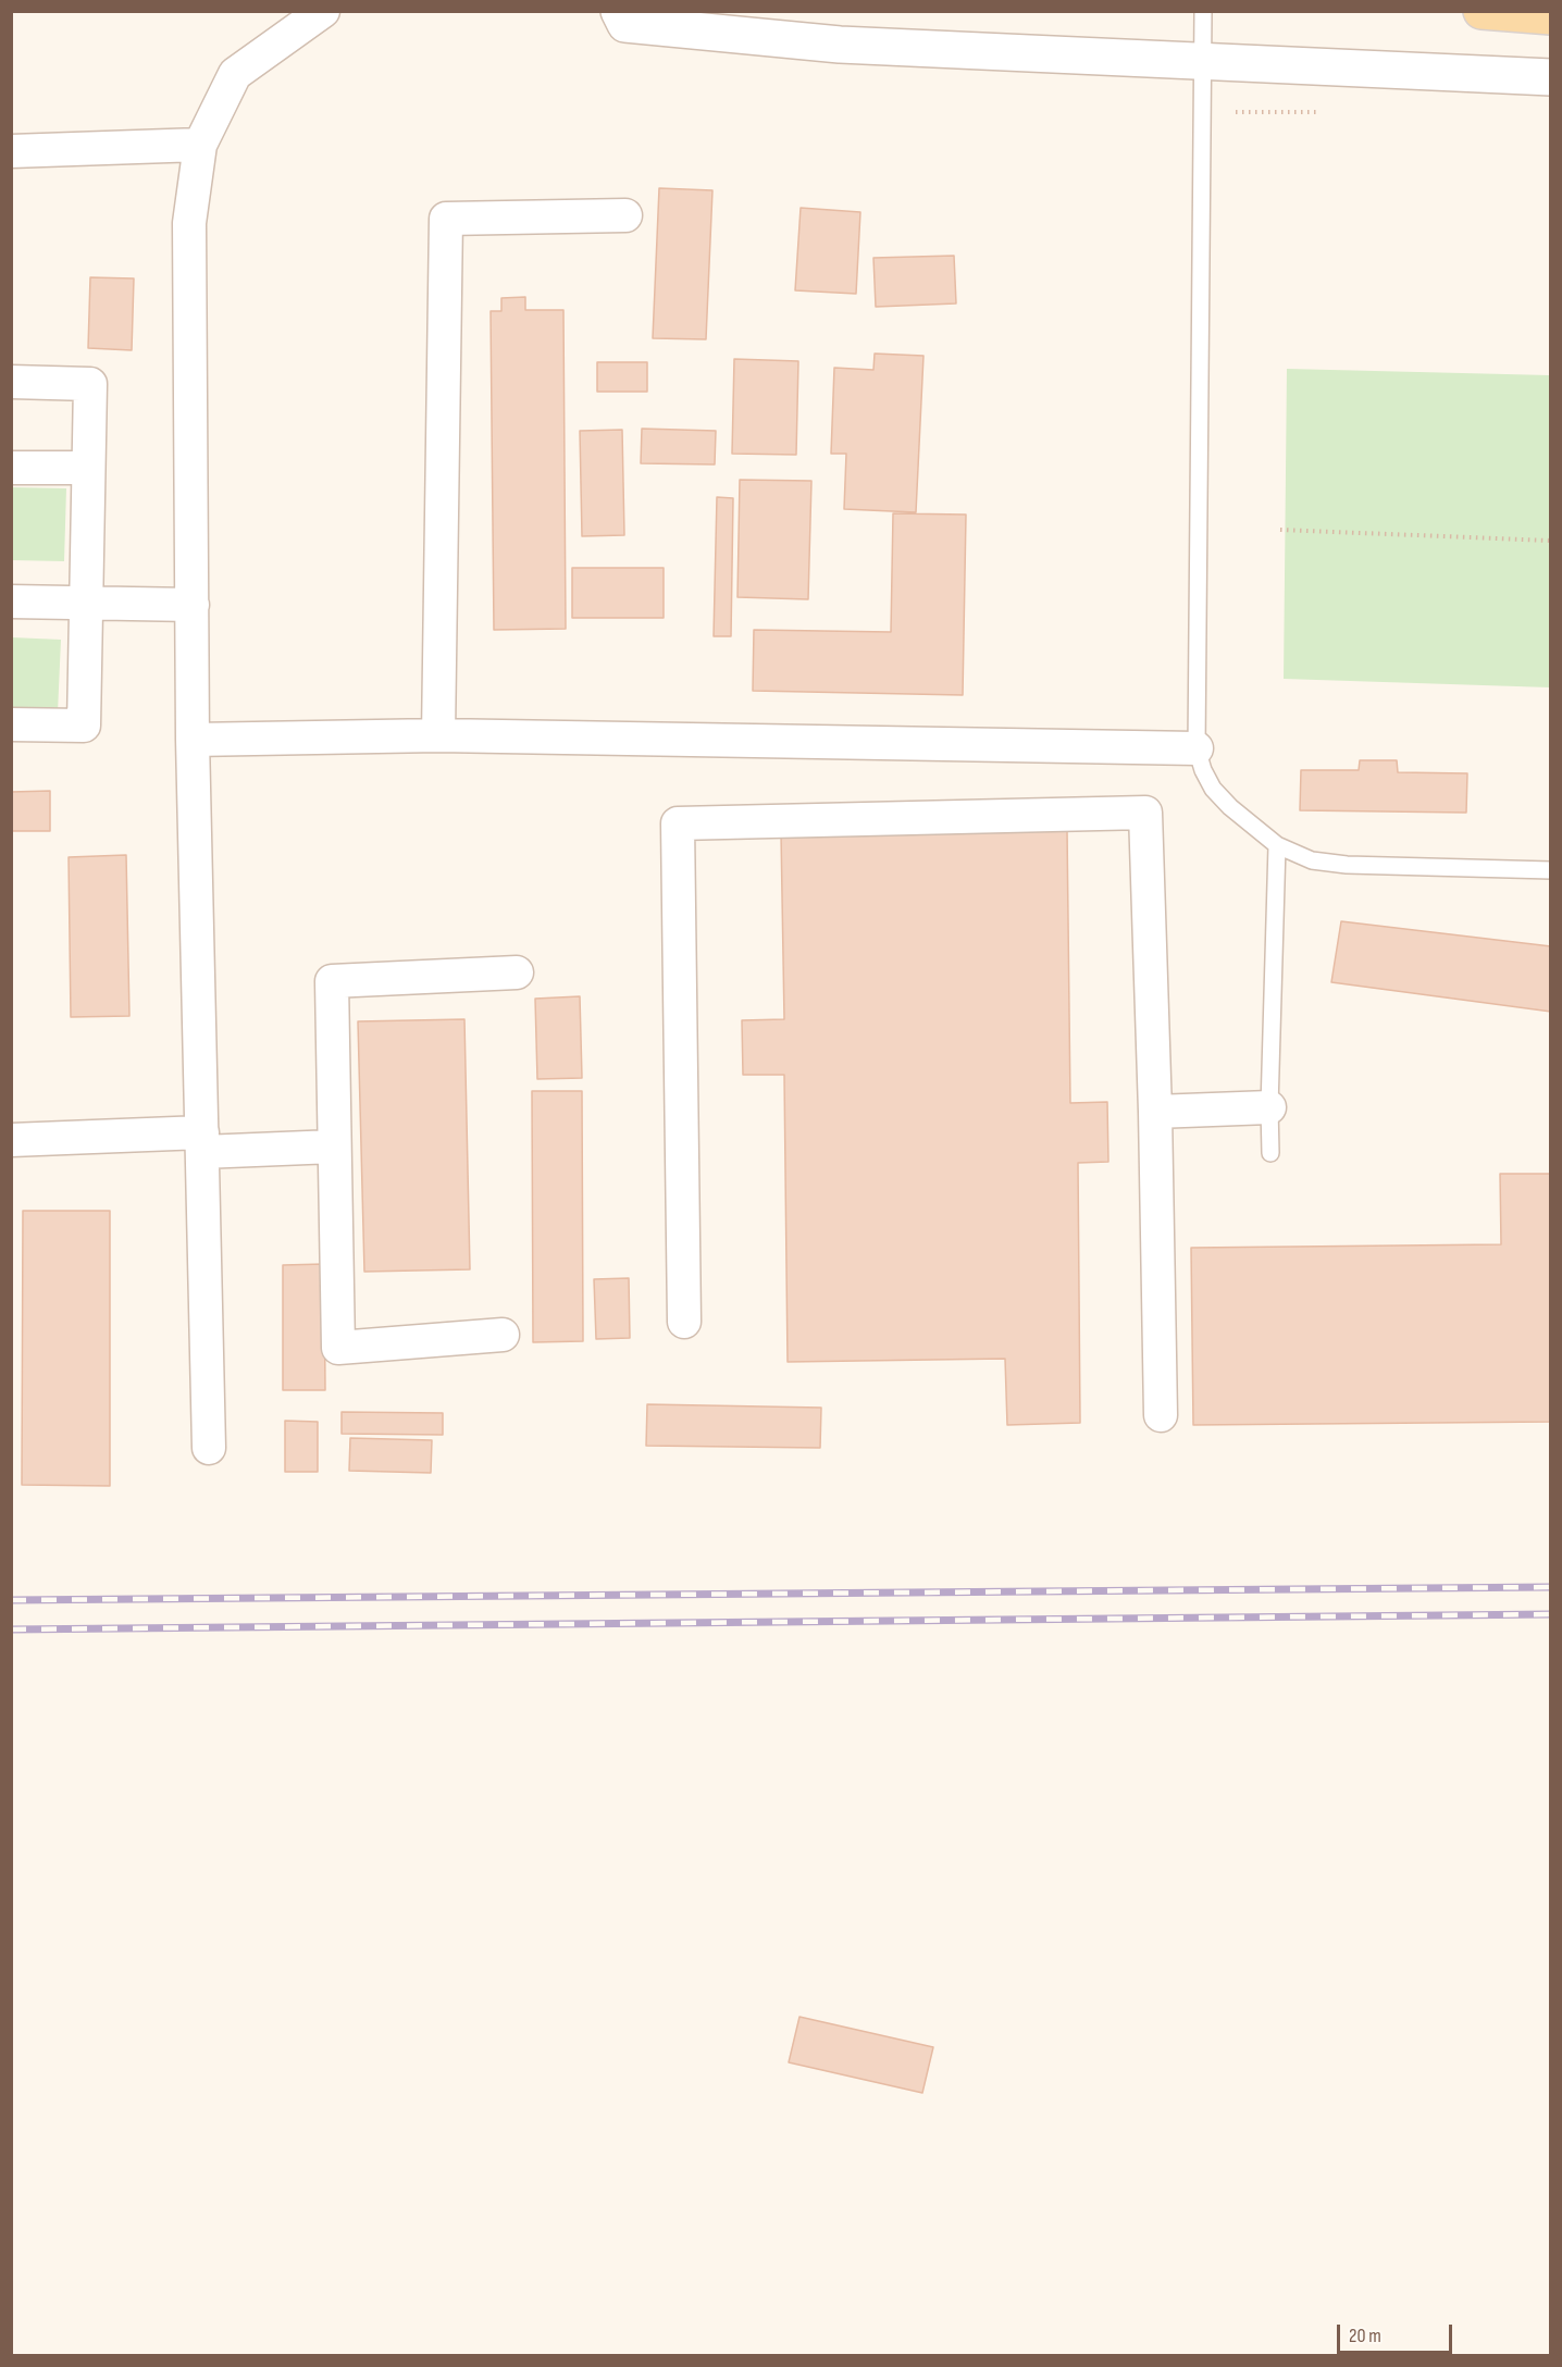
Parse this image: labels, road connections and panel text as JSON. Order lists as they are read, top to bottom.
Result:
{
  "scale_bar": "20 m"
}
